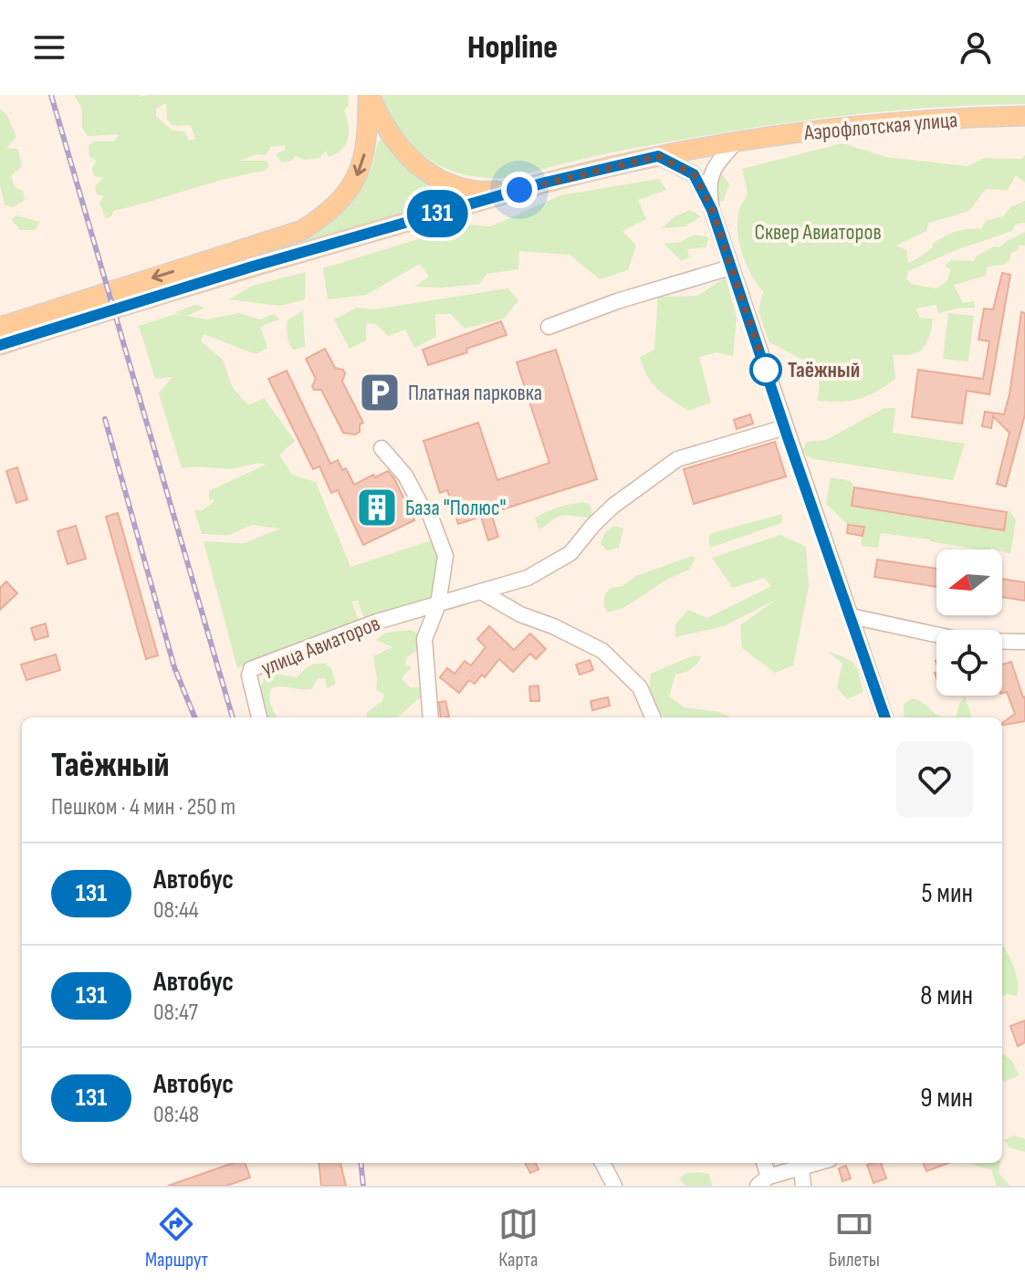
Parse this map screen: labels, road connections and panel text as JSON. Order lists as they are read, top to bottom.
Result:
{
  "streets": {
    "main road": ["Аэрофлотская улица"],
    "street": ["улица Авиаторов"]
  },
  "parks": ["Сквер Авиаторов"],
  "places": {
    "other": ["Таёжный"],
    "parking": ["Платная парковка"],
    "building": ["База \"Полюс\""]
  },
  "lines": ["bus line 131"],
  "north": "left",
  "page": {
    "header": "Hopline",
    "on_map": "131",
    "heading": ["Таёжный", "Пешком · 4 мин · 250 m"],
    "list": [
      {
        "mark": "131",
        "name": "Автобус",
        "note": "08:44",
        "value": "5 мин"
      },
      {
        "mark": "131",
        "name": "Автобус",
        "note": "08:47",
        "value": "8 мин"
      },
      {
        "mark": "131",
        "name": "Автобус",
        "note": "08:48",
        "value": "9 мин"
      }
    ],
    "tabs": ["Маршрут", "Карта", "Билеты"]
  }
}
